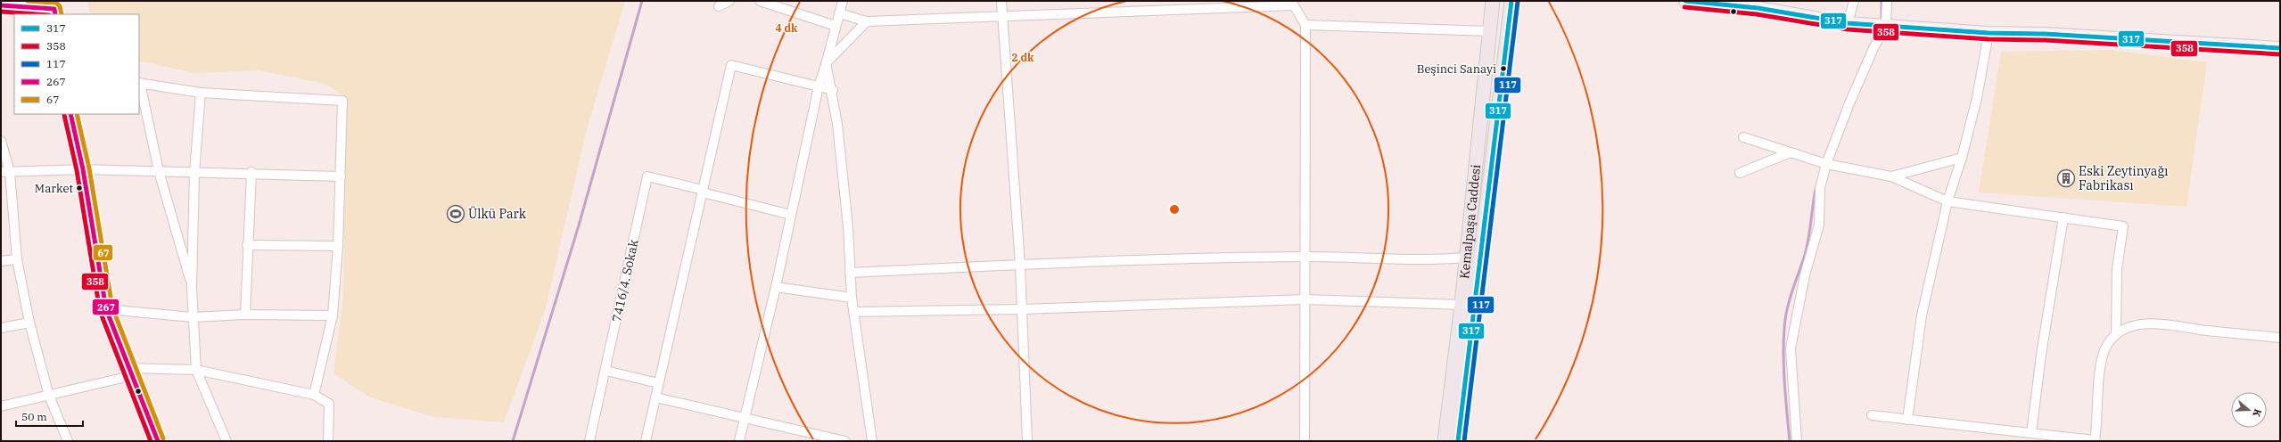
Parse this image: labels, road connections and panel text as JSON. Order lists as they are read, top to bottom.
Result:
{
  "streets": {
    "main road": ["Kemalpaşa Caddesi"],
    "street": ["7416/4. Sokak"]
  },
  "places": {
    "other": ["Beşinci Sanayi", "Market"],
    "building": ["Eski Zeytinyağı Fabrikası"],
    "sports": ["Ülkü Park"]
  },
  "lines": [
    "transit line 317",
    "transit line 67",
    "transit line 117",
    "transit line 267",
    "transit line 358"
  ],
  "legend": [
    "317",
    "358",
    "117",
    "267",
    "67"
  ],
  "scale_bar": "50 m",
  "north": "right",
  "rings": ["4 dk", "2 dk"]
}
